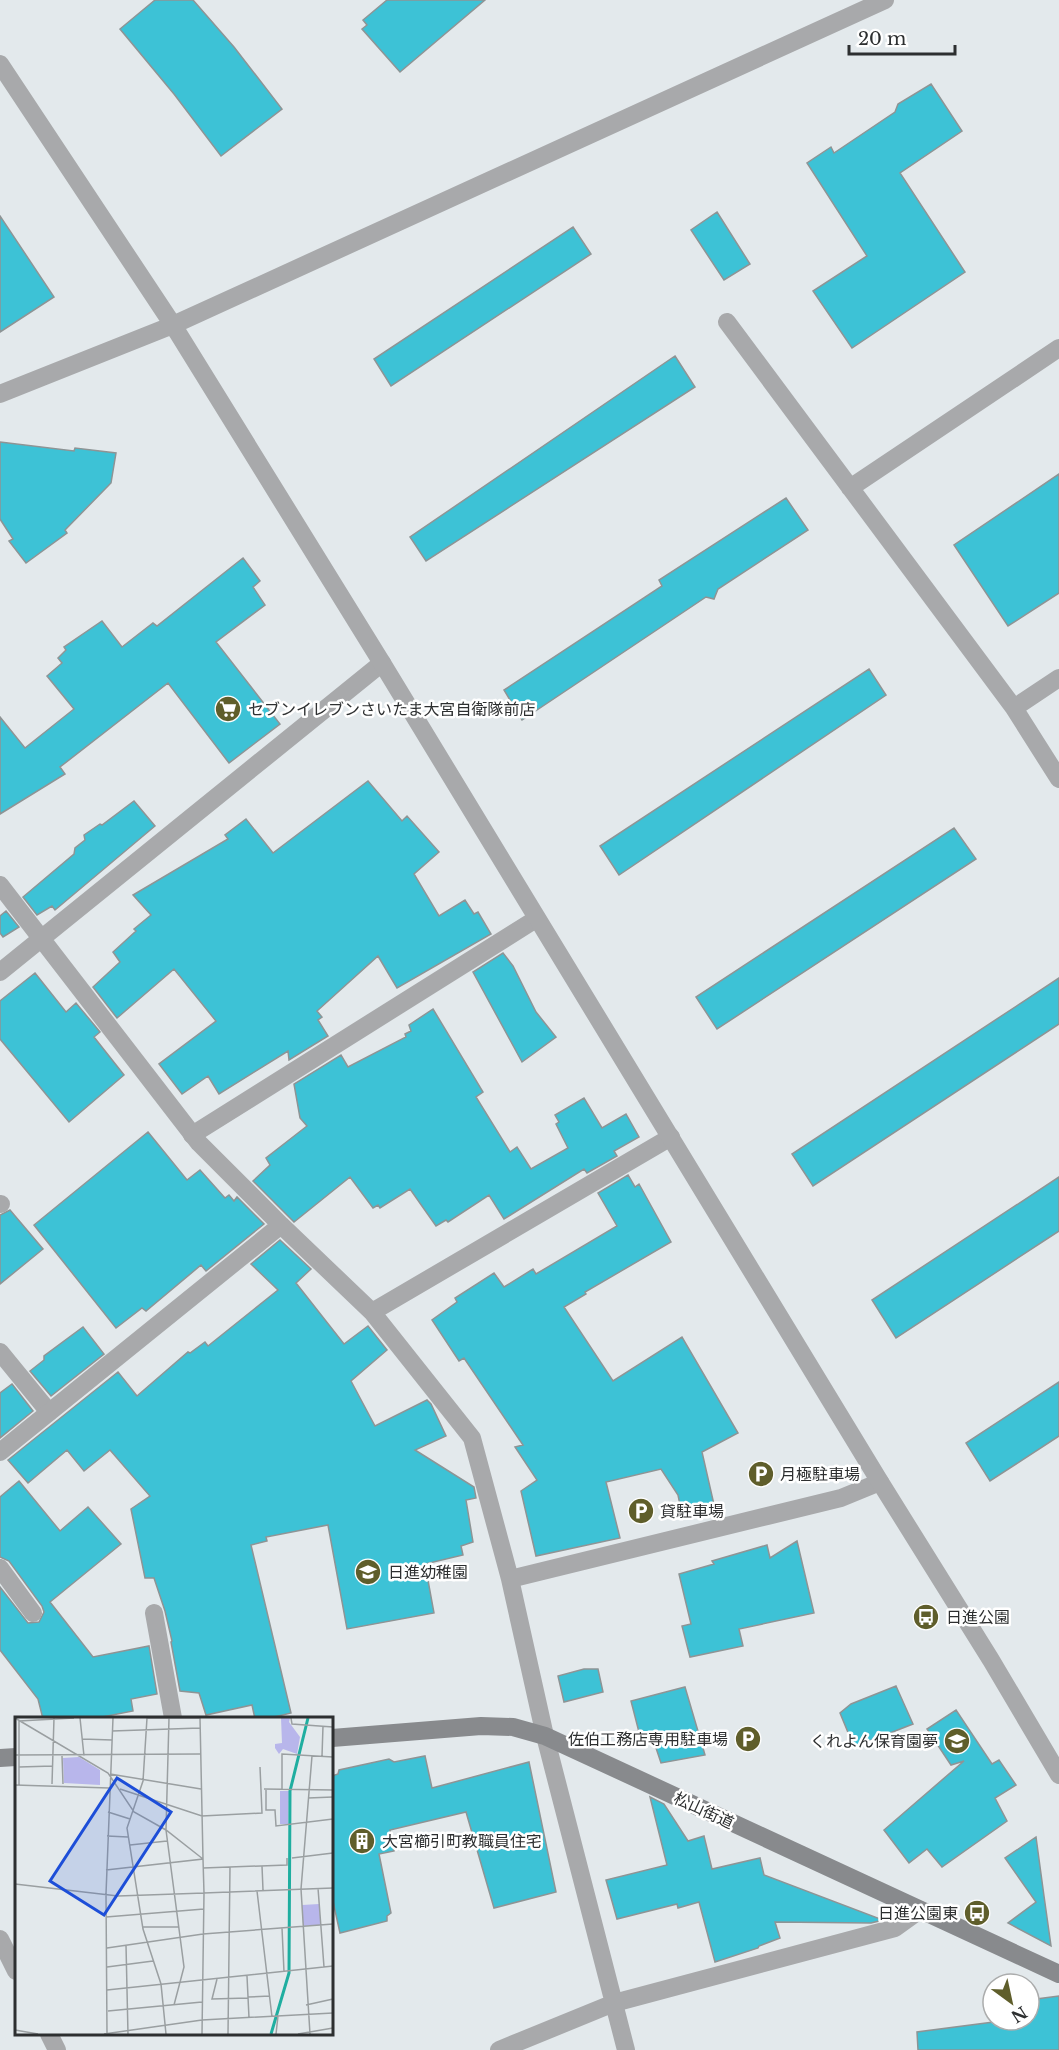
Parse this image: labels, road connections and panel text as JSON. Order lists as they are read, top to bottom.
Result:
{
  "streets": {
    "main road": ["松山街道"]
  },
  "places": {
    "supermarket": ["セブンイレブンさいたま大宮自衛隊前店"],
    "parking": ["月極駐車場", "貸駐車場", "佐伯工務店専用駐車場"],
    "school or university": ["日進幼稚園", "くれよん保育園夢"],
    "bus stop": ["日進公園", "日進公園東"],
    "building": ["大宮櫛引町教職員住宅"]
  },
  "scale_bar": "20 m",
  "north": "bottom right"
}
